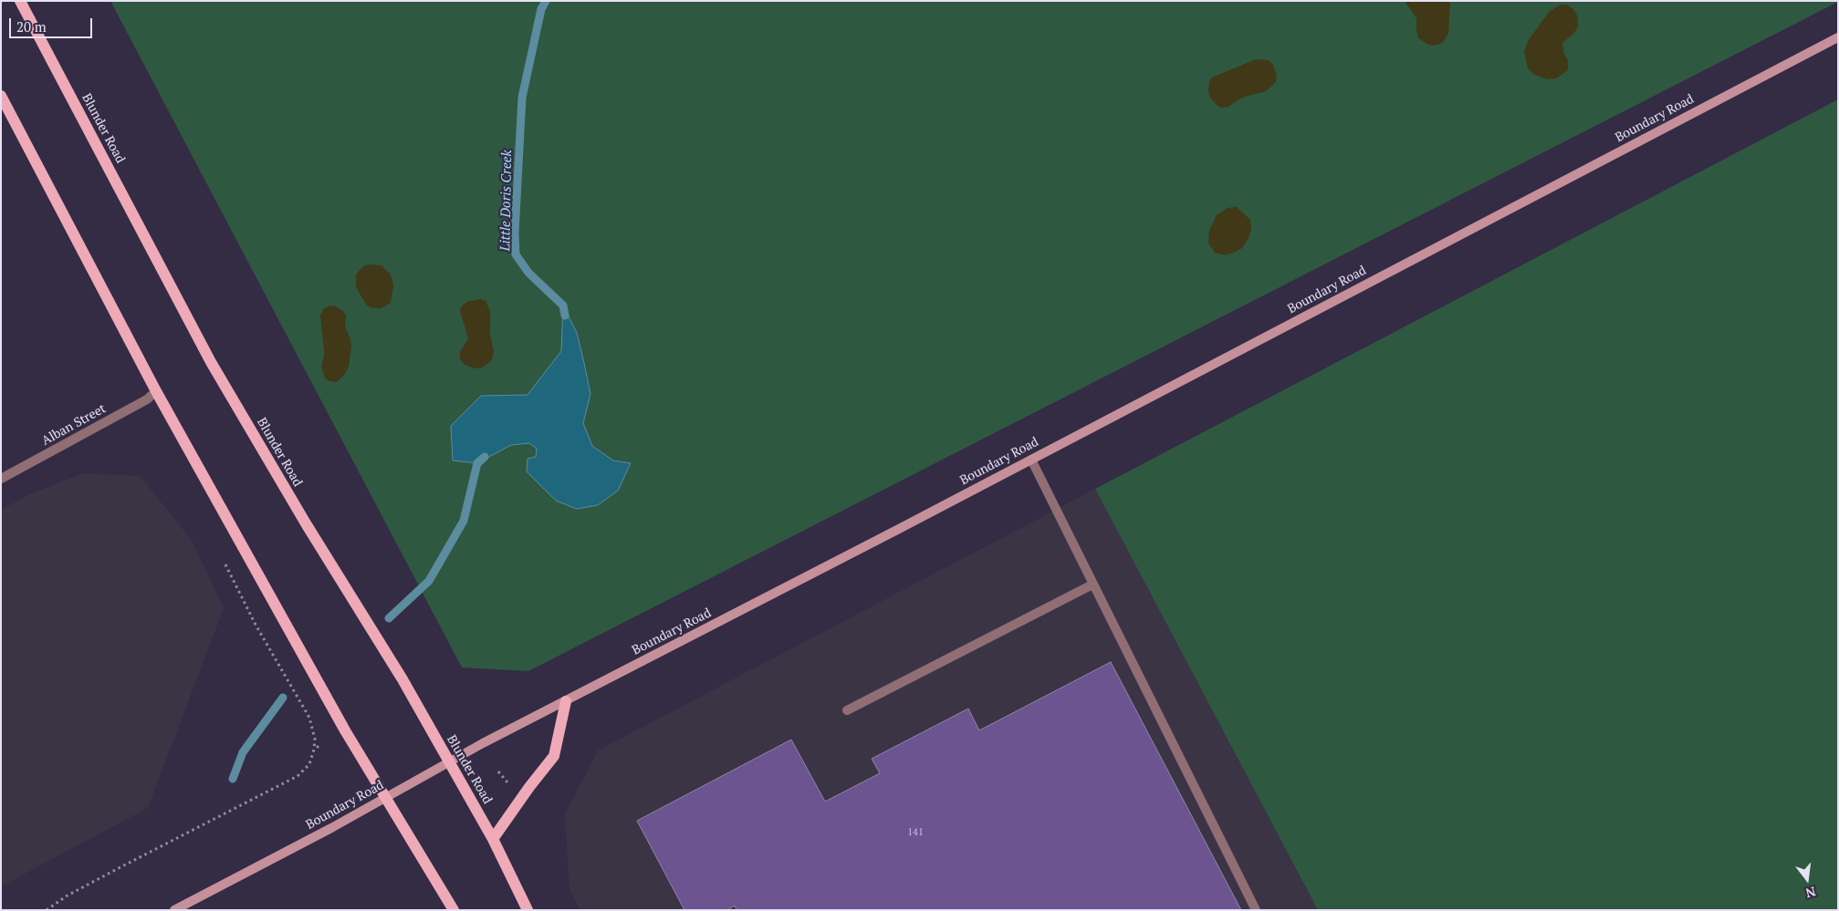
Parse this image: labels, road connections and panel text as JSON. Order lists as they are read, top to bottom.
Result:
{
  "streets": {
    "main road": ["Blunder Road"],
    "street": ["Boundary Road", "Alban Street"]
  },
  "crossings": [
    ["Boundary Road", "Blunder Road"]
  ],
  "water": ["Little Doris Creek"],
  "house_numbers": ["141"],
  "scale_bar": "20 m",
  "north": "bottom"
}
